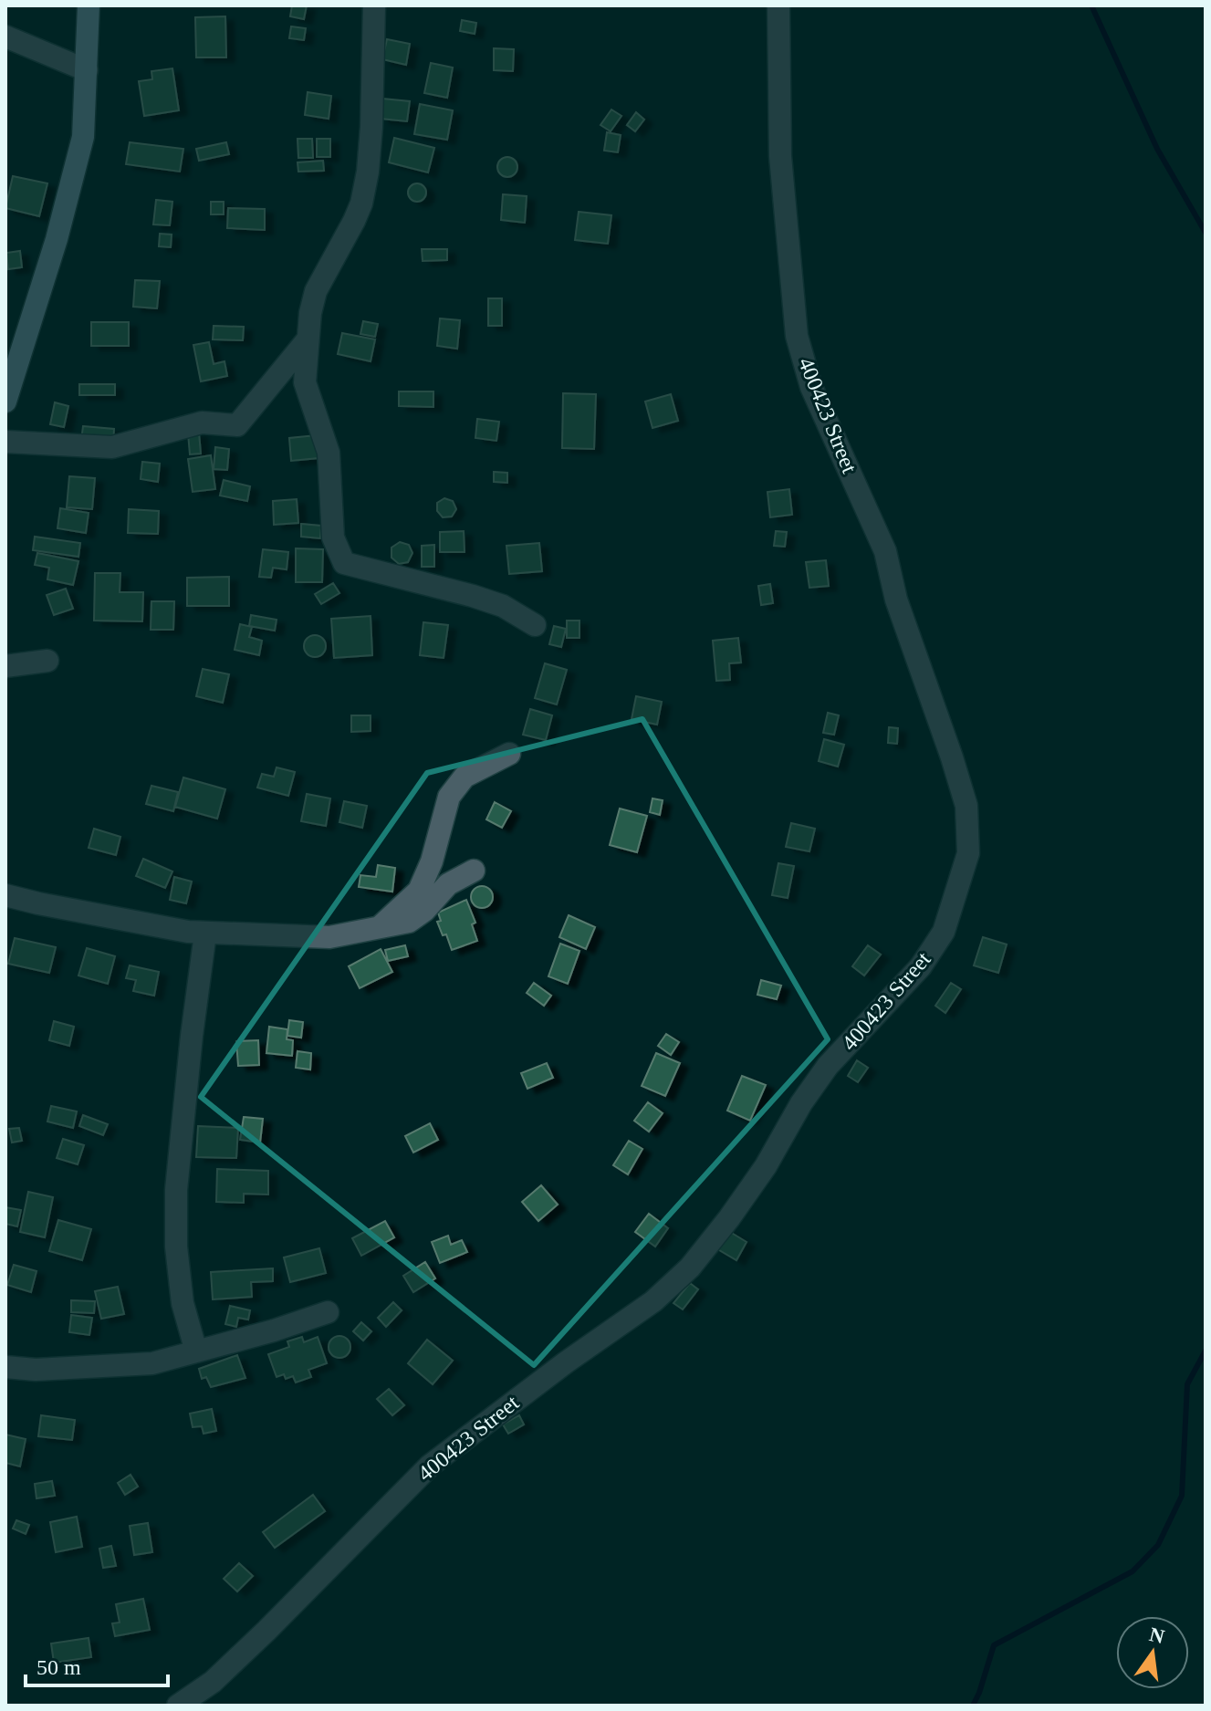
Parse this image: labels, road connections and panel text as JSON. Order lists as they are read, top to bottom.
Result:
{
  "streets": {
    "street": ["400423 Street"]
  },
  "scale_bar": "50 m",
  "north": "top"
}
